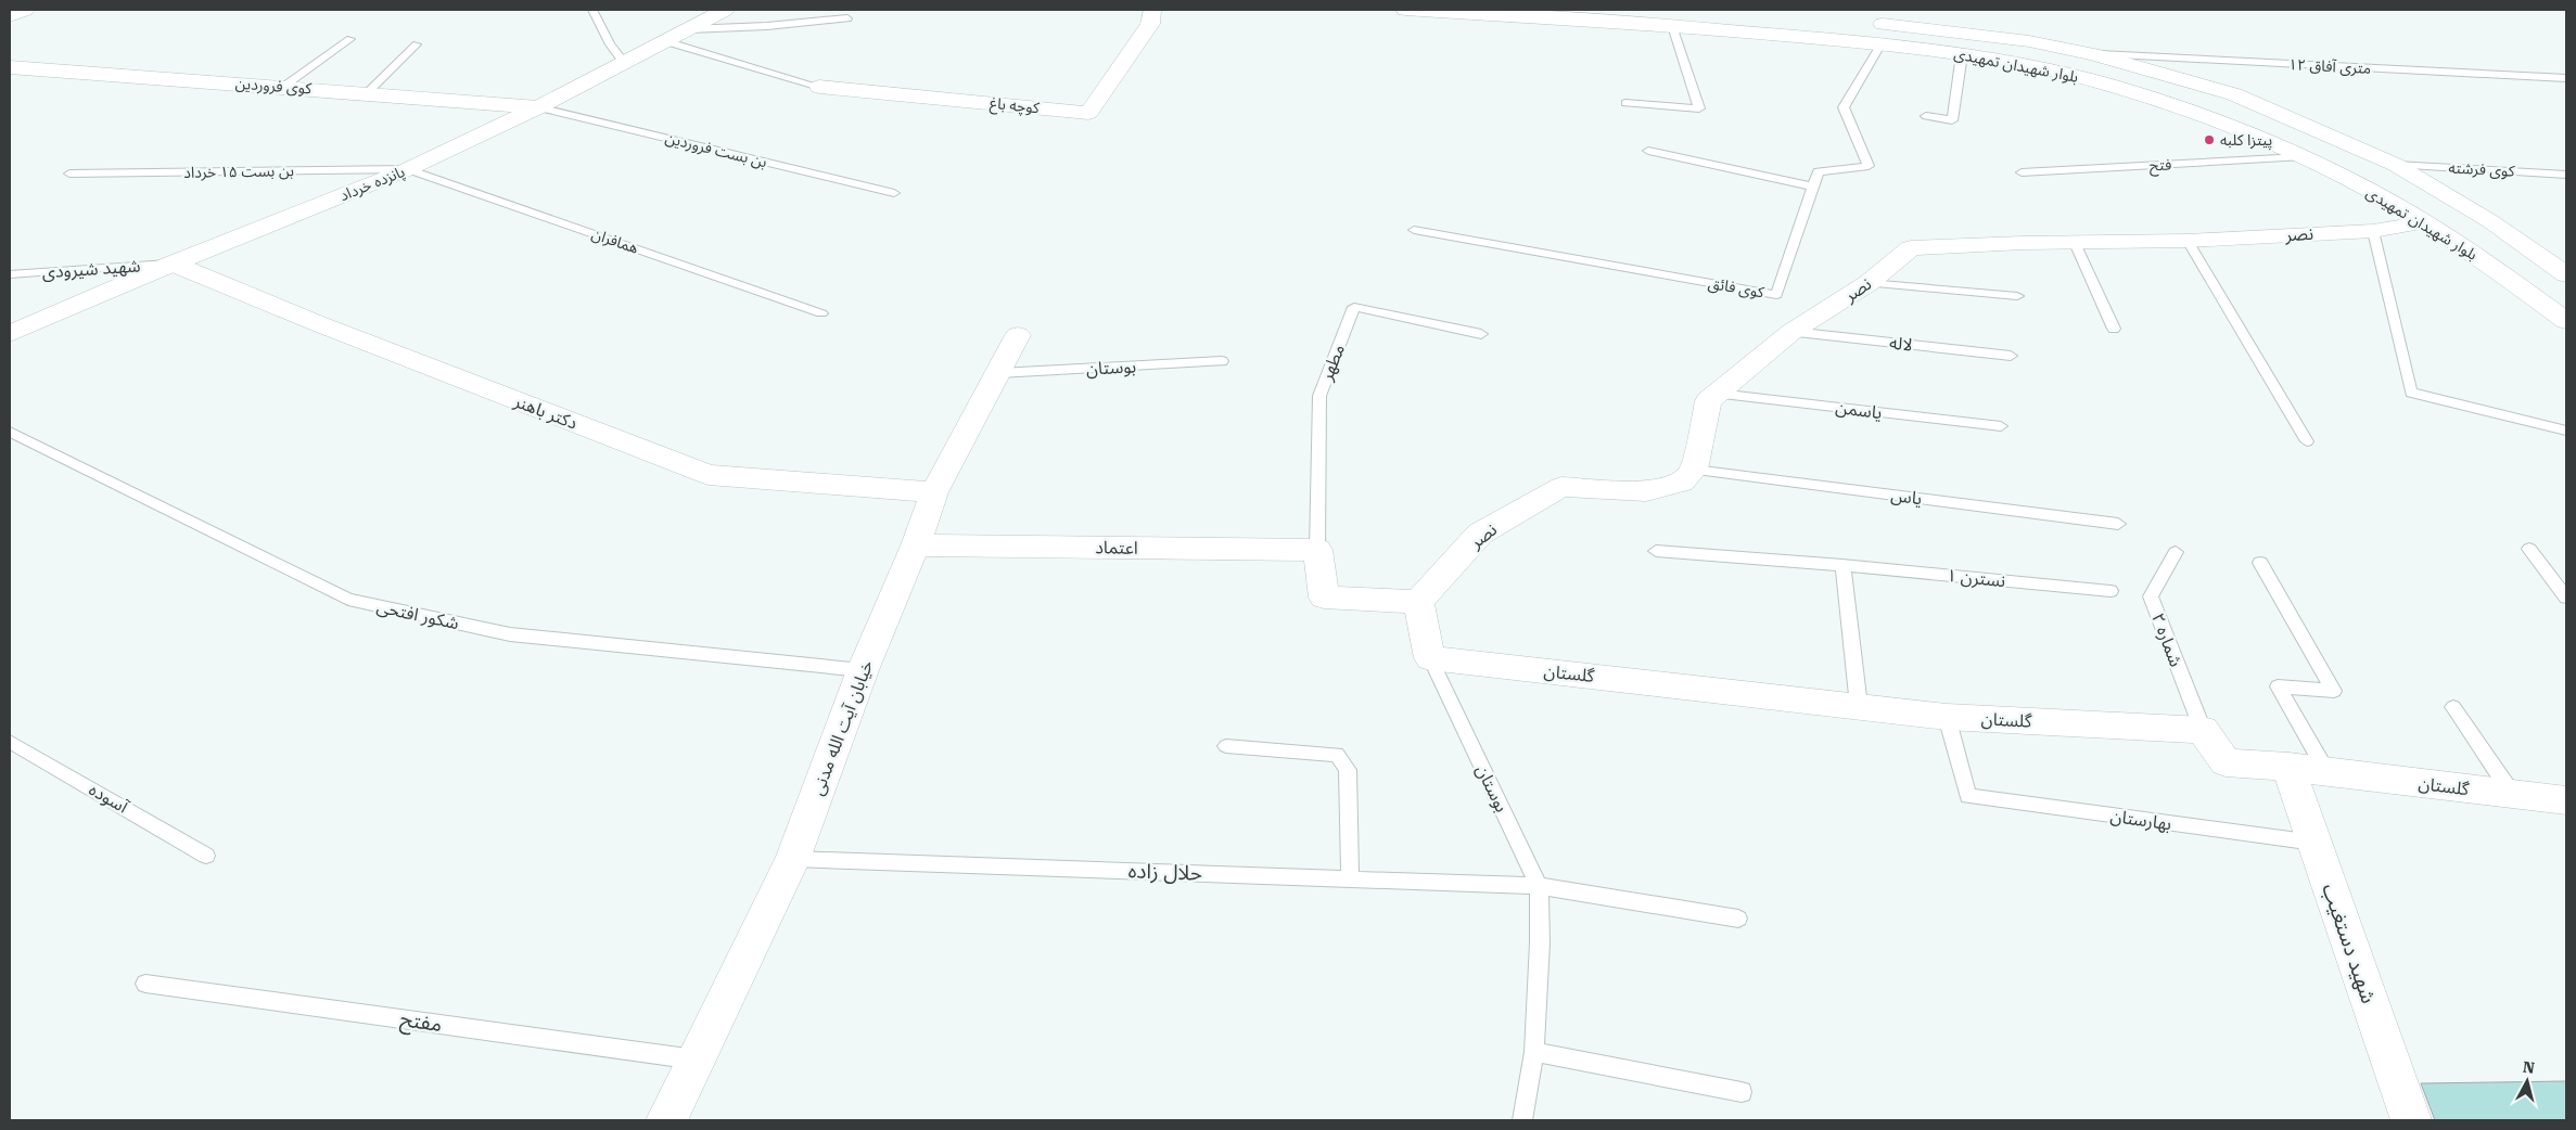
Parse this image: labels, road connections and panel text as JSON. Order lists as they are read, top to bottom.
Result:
{
  "streets": {
    "street": [
      "بلوار شهیدان تمهیدی",
      "کوی فروردین",
      "کوچه باغ",
      "پانزده خرداد",
      "نصر",
      "بوستان",
      "دکتر باهنر",
      "اعتماد",
      "گلستان",
      "خیابان آیت الله مدنی",
      "شهید دستغیب"
    ],
    "lane": [
      "۱۲ متری آفاق",
      "بن بست فروردین",
      "فتح",
      "کوی فرشته",
      "بن بست ۱۵ خرداد",
      "همافران",
      "شهید شیرودی",
      "کوی فائق",
      "لاله",
      "مطهر",
      "یاسمن",
      "یاس",
      "نسترن ۱",
      "شکور افتحی",
      "شماره ۲",
      "آسوده",
      "بهارستان",
      "حلال زاده",
      "مفتح"
    ]
  },
  "crossings": [
    ["بلوار شهیدان تمهیدی", "۱۲ متری آفاق"],
    ["بلوار شهیدان تمهیدی", "فتح"],
    ["بلوار شهیدان تمهیدی", "کوی فرشته"],
    ["بلوار شهیدان تمهیدی", "نصر"],
    ["بلوار شهیدان تمهیدی", "کوی فائق"],
    ["کوی فروردین", "بن بست فروردین"],
    ["کوی فروردین", "پانزده خرداد"],
    ["بن بست فروردین", "پانزده خرداد"],
    ["بن بست ۱۵ خرداد", "پانزده خرداد"],
    ["بن بست ۱۵ خرداد", "همافران"],
    ["پانزده خرداد", "همافران"],
    ["پانزده خرداد", "شهید شیرودی"],
    ["پانزده خرداد", "دکتر باهنر"],
    ["نصر", "لاله"],
    ["نصر", "بوستان"],
    ["نصر", "یاسمن"],
    ["نصر", "یاس"],
    ["شهید شیرودی", "دکتر باهنر"],
    ["مطهر", "اعتماد"],
    ["بوستان", "گلستان"],
    ["بوستان", "خیابان آیت الله مدنی"],
    ["بوستان", "حلال زاده"],
    ["دکتر باهنر", "خیابان آیت الله مدنی"],
    ["اعتماد", "خیابان آیت الله مدنی"],
    ["شکور افتحی", "خیابان آیت الله مدنی"],
    ["شماره ۲", "گلستان"],
    ["گلستان", "بهارستان"],
    ["گلستان", "شهید دستغیب"],
    ["خیابان آیت الله مدنی", "حلال زاده"],
    ["خیابان آیت الله مدنی", "مفتح"],
    ["بهارستان", "شهید دستغیب"]
  ],
  "places": ["پیتزا کلبه"],
  "north": "top"
}
